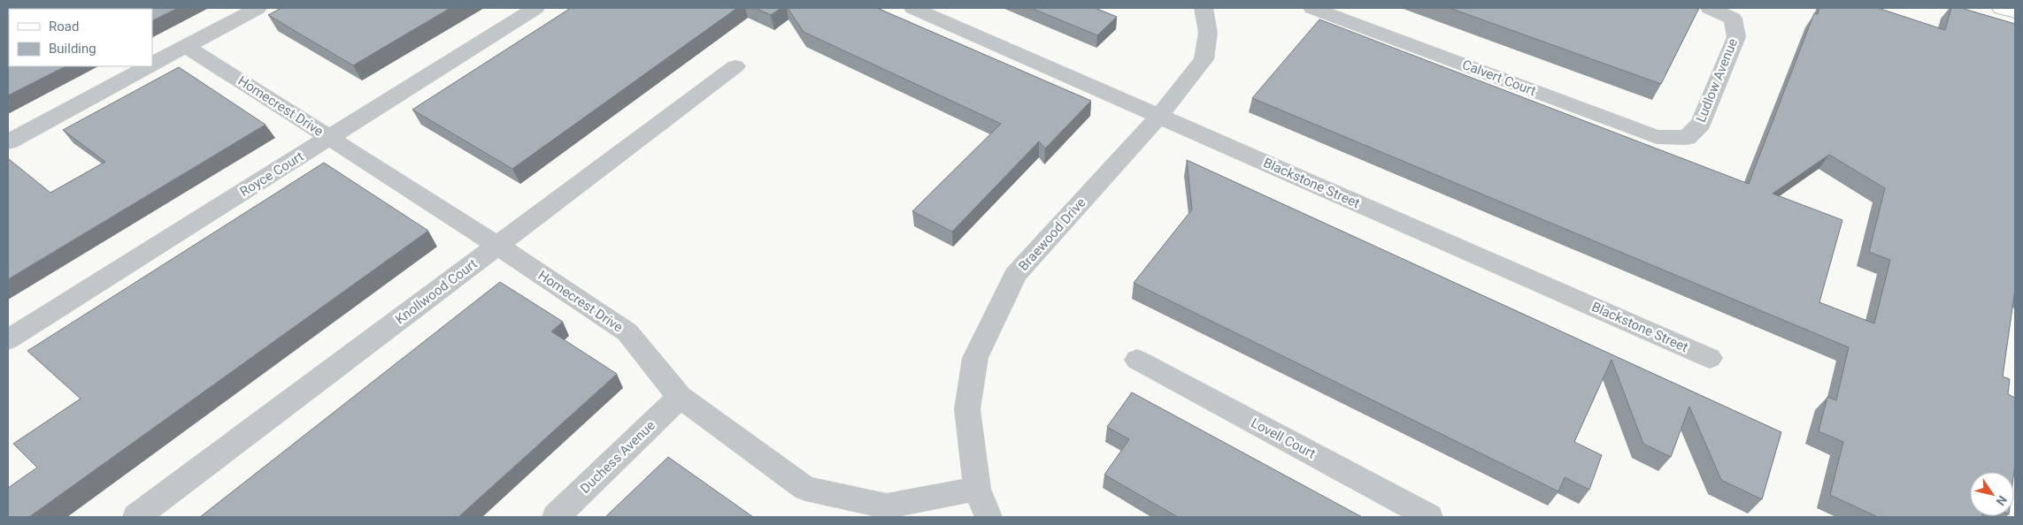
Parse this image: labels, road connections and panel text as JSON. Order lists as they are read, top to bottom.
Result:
{
  "streets": {
    "street": [
      "Calvert Court",
      "Ludlow Avenue",
      "Homecrest Drive",
      "Royce Court",
      "Blackstone Street",
      "Braewood Drive",
      "Knollwood Court",
      "Lovell Court",
      "Duchess Avenue"
    ]
  },
  "crossings": [
    ["Calvert Court", "Ludlow Avenue"],
    ["Homecrest Drive", "Royce Court"],
    ["Homecrest Drive", "Braewood Drive"],
    ["Homecrest Drive", "Knollwood Court"],
    ["Homecrest Drive", "Duchess Avenue"],
    ["Blackstone Street", "Braewood Drive"]
  ],
  "legend": ["Road", "Building"],
  "north": "bottom right"
}
